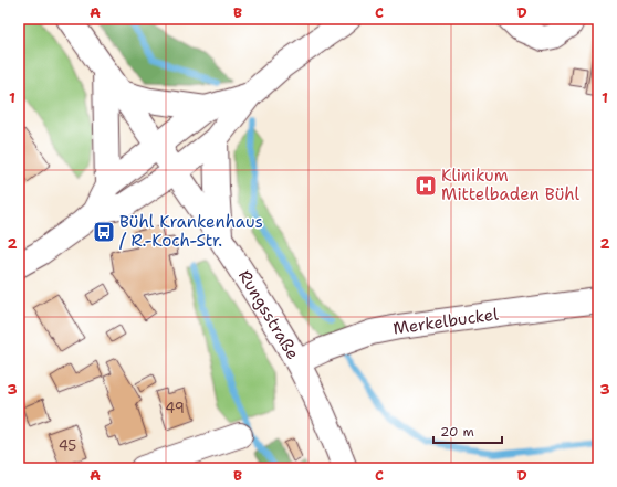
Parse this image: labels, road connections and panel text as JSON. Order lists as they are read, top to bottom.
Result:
{
  "streets": {
    "street": ["Rungsstraße", "Merkelbuckel"]
  },
  "crossings": [
    ["Rungsstraße", "Merkelbuckel"]
  ],
  "places": {
    "hospital": ["Klinikum Mittelbaden Bühl"],
    "bus stop": ["Bühl Krankenhaus / R.-Koch-Str."]
  },
  "house_numbers": ["49", "45"],
  "scale_bar": "20 m",
  "grid": {
    "columns": [
      "A",
      "B",
      "C",
      "D"
    ],
    "rows": ["1", "2", "3"]
  }
}
